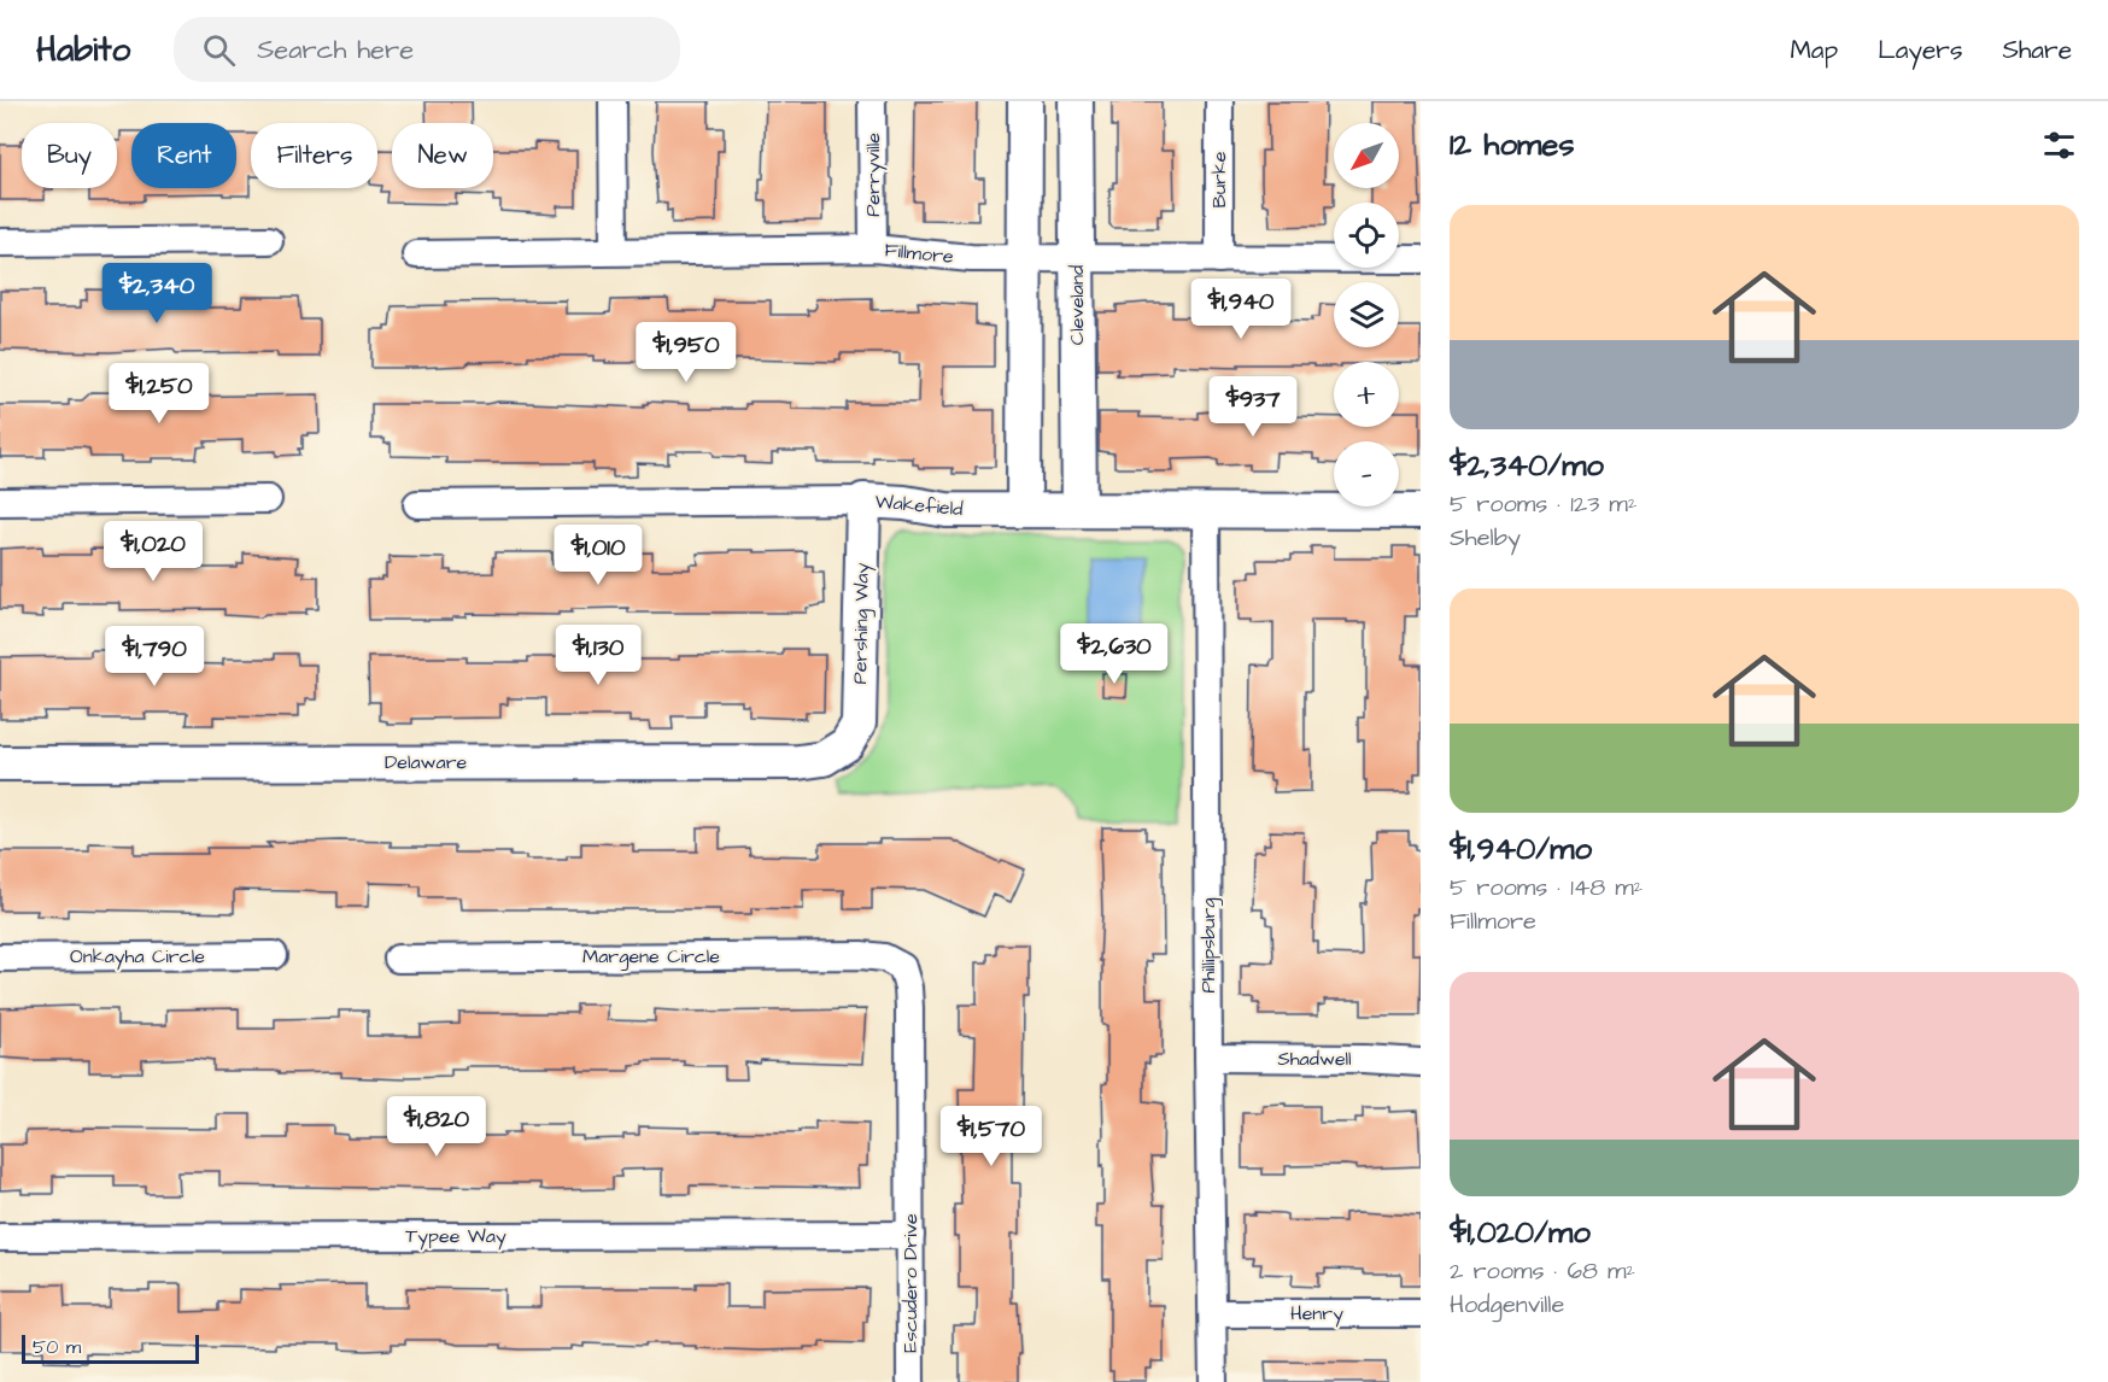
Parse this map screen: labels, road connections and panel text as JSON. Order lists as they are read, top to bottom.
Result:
{
  "streets": {
    "street": [
      "Perryville",
      "Burke",
      "Fillmore",
      "Cleveland",
      "Wakefield",
      "Pershing Way",
      "Delaware",
      "Phillipsburg",
      "Onkayha Circle",
      "Margene Circle",
      "Shadwell",
      "Typee Way",
      "Escudero Drive",
      "Henry"
    ]
  },
  "crossings": [
    ["Perryville", "Fillmore"],
    ["Burke", "Fillmore"],
    ["Fillmore", "Cleveland"],
    ["Cleveland", "Wakefield"],
    ["Wakefield", "Pershing Way"],
    ["Wakefield", "Phillipsburg"],
    ["Pershing Way", "Delaware"],
    ["Phillipsburg", "Shadwell"],
    ["Phillipsburg", "Henry"],
    ["Margene Circle", "Escudero Drive"],
    ["Typee Way", "Escudero Drive"]
  ],
  "scale_bar": "50 m",
  "north": "bottom left",
  "page": {
    "header": "Habito",
    "search": "Search here",
    "nav": ["Map", "Layers", "Share"],
    "heading": "12 homes",
    "map_buttons": ["+", "−"],
    "chip": [
      "Buy",
      "Rent",
      "Filters",
      "New"
    ],
    "list": [
      {
        "name": "$2,340/mo",
        "note": "5 rooms · 123 m² · Shelby"
      },
      {
        "name": "$1,940/mo",
        "note": "5 rooms · 148 m² · Fillmore"
      },
      {
        "name": "$1,020/mo",
        "note": "2 rooms · 68 m² · Hodgenville"
      }
    ],
    "price": [
      "$2,340",
      "$1,940",
      "$1,950",
      "$1,250",
      "$937",
      "$1,020",
      "$1,010",
      "$2,630",
      "$1,130",
      "$1,790",
      "$1,820",
      "$1,570"
    ],
    "scale": "50 m"
  }
}
